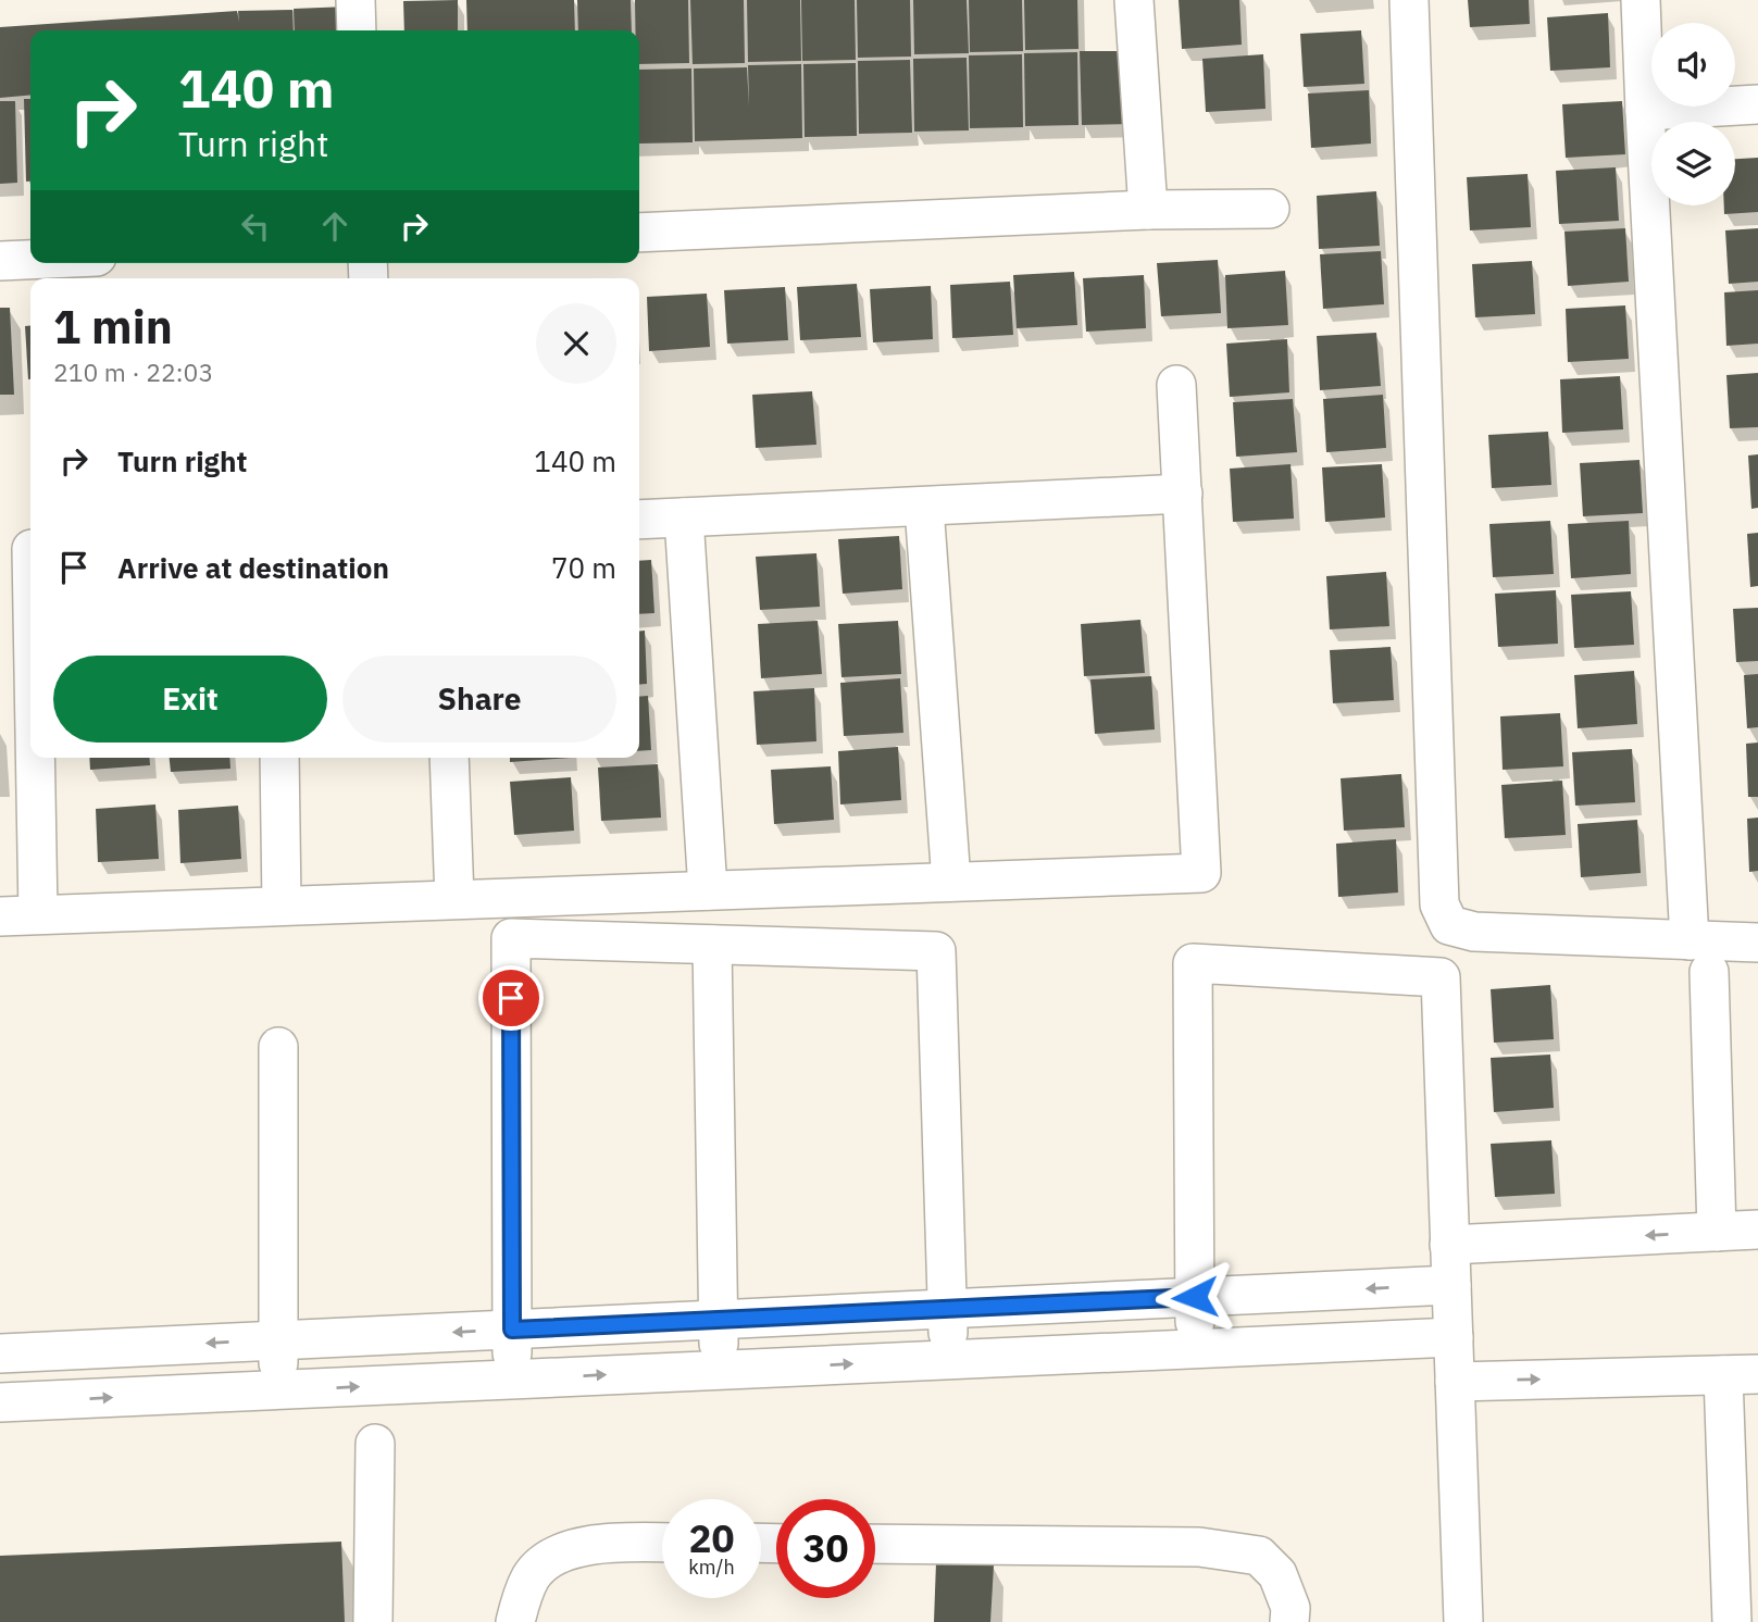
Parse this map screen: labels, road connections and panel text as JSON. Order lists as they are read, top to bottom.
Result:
{
  "page": {
    "turn": ["140 m", "Turn right"],
    "heading": ["1 min", "210 m · 22:03"],
    "list": [
      {
        "name": "Turn right",
        "value": "140 m"
      },
      {
        "name": "Arrive at destination",
        "value": "70 m"
      }
    ],
    "buttons": ["Exit", "Share"],
    "speed": "20 km/h",
    "limit": "30"
  }
}
